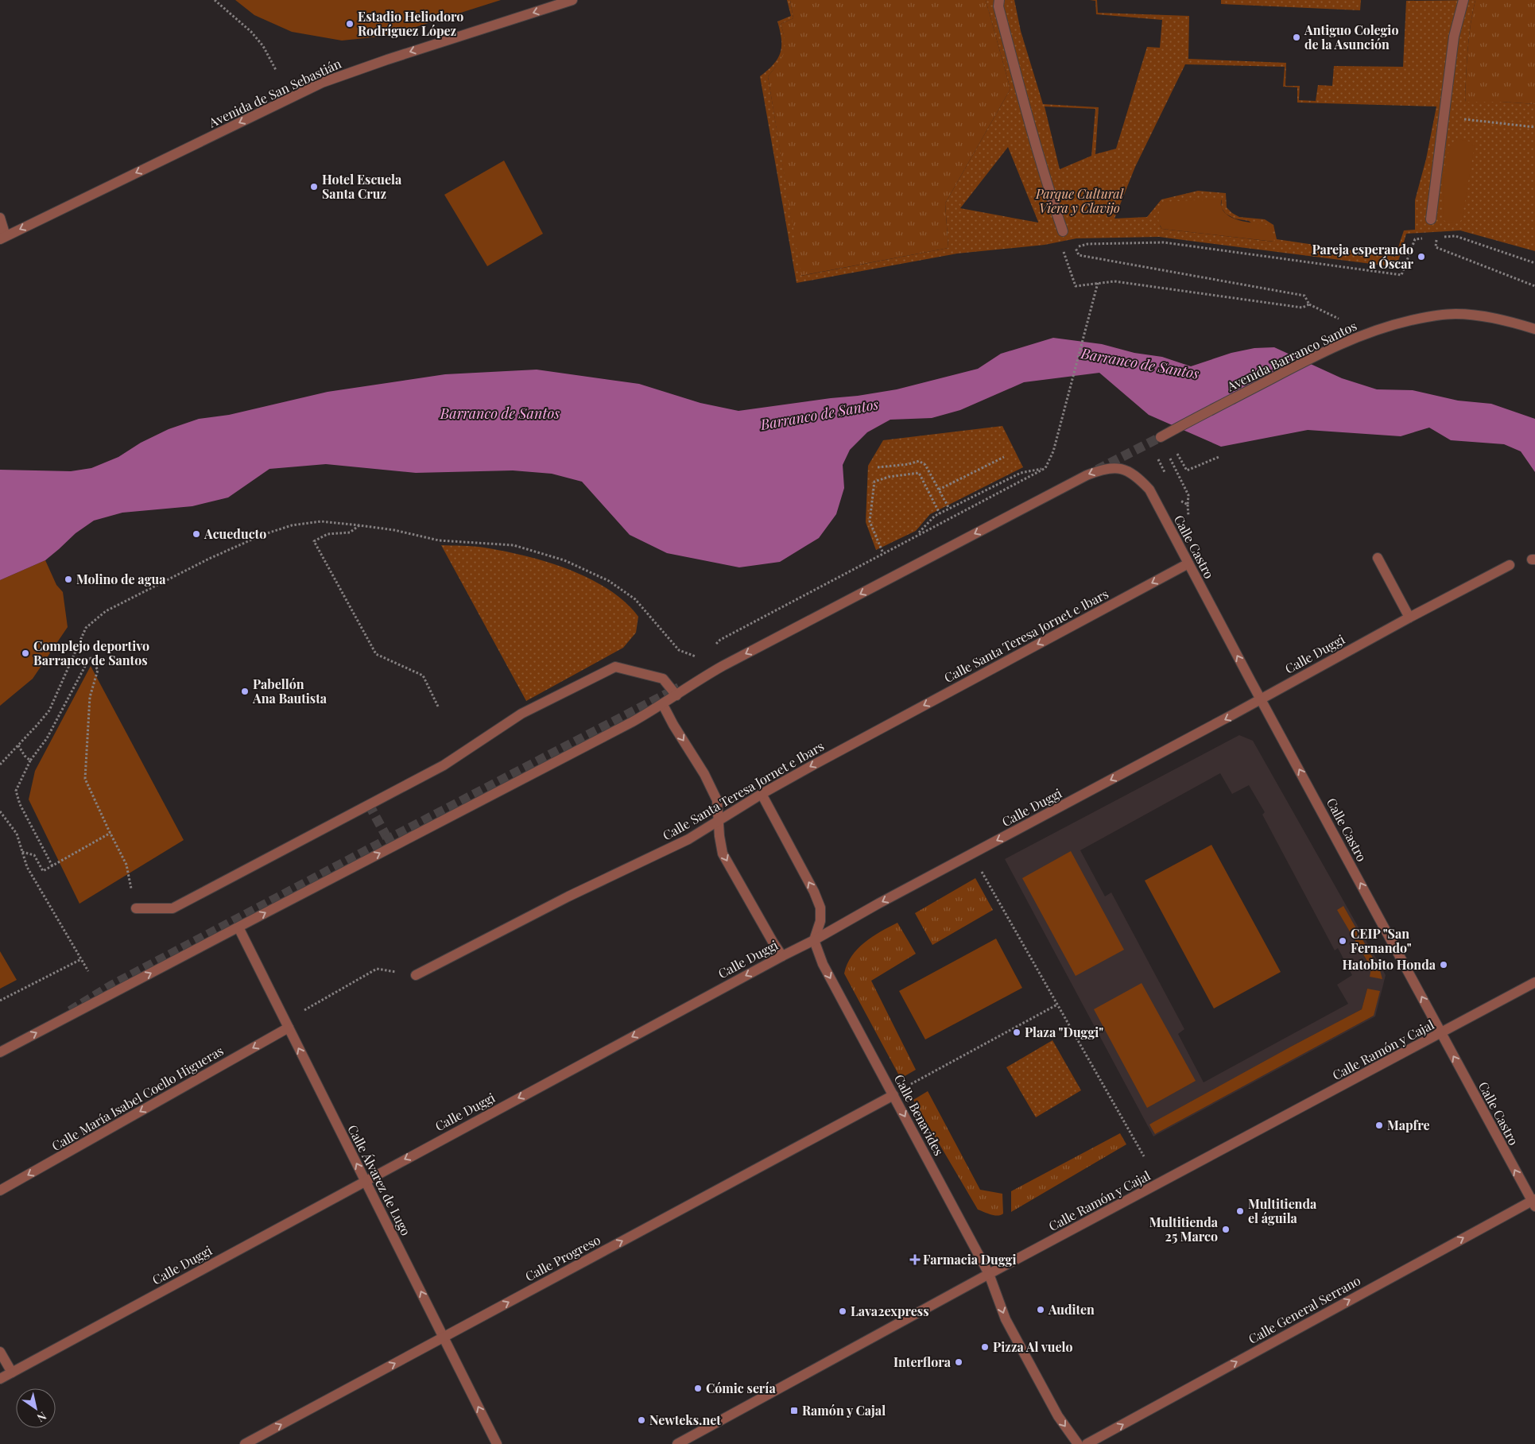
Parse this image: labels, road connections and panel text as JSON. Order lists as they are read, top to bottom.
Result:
{
  "streets": {
    "street": [
      "Avenida de San Sebastián",
      "Avenida Barranco Santos",
      "Calle Castro",
      "Calle Santa Teresa Jornet e Ibars",
      "Calle Duggi",
      "Calle Ramón y Cajal",
      "Calle María Isabel Coello Higueras",
      "Calle Benavides",
      "Calle Álvarez de Lugo",
      "Calle Progreso",
      "Calle General Serrano"
    ]
  },
  "crossings": [
    ["Calle Castro", "Calle Santa Teresa Jornet e Ibars"],
    ["Calle Castro", "Calle Duggi"],
    ["Calle Castro", "Calle Ramón y Cajal"],
    ["Calle Castro", "Calle General Serrano"],
    ["Calle Duggi", "Calle Benavides"],
    ["Calle Duggi", "Calle Álvarez de Lugo"],
    ["Calle Ramón y Cajal", "Calle Benavides"],
    ["Calle María Isabel Coello Higueras", "Calle Álvarez de Lugo"],
    ["Calle Benavides", "Calle Progreso"],
    ["Calle Álvarez de Lugo", "Calle Progreso"]
  ],
  "one_way": [
    "Avenida de San Sebastián",
    "Calle Santa Teresa Jornet e Ibars",
    "Calle Duggi",
    "Calle María Isabel Coello Higueras",
    "Calle Benavides",
    "Calle Álvarez de Lugo",
    "Calle Progreso",
    "Calle General Serrano"
  ],
  "water": ["Barranco de Santos"],
  "parks": ["Parque Cultural Viera y Clavijo"],
  "places": {
    "other": [
      "Estadio Heliodoro Rodríguez López",
      "Antiguo Colegio de la Asunción",
      "Hotel Escuela Santa Cruz",
      "Pareja esperando a Óscar",
      "Acueducto",
      "Molino de agua",
      "Complejo deportivo Barranco de Santos",
      "Pabellón Ana Bautista",
      "CEIP \"San Fernando\"",
      "Hatobito Honda",
      "Plaza \"Duggi\"",
      "Mapfre",
      "Multitienda el águila",
      "Multitienda 25 Marco",
      "Auditen",
      "Lava2express",
      "Pizza Al vuelo",
      "Interflora",
      "Cómic sería",
      "Newteks.net"
    ],
    "health": ["Farmacia Duggi"],
    "transit": ["Ramón y Cajal"]
  },
  "north": "bottom right"
}
